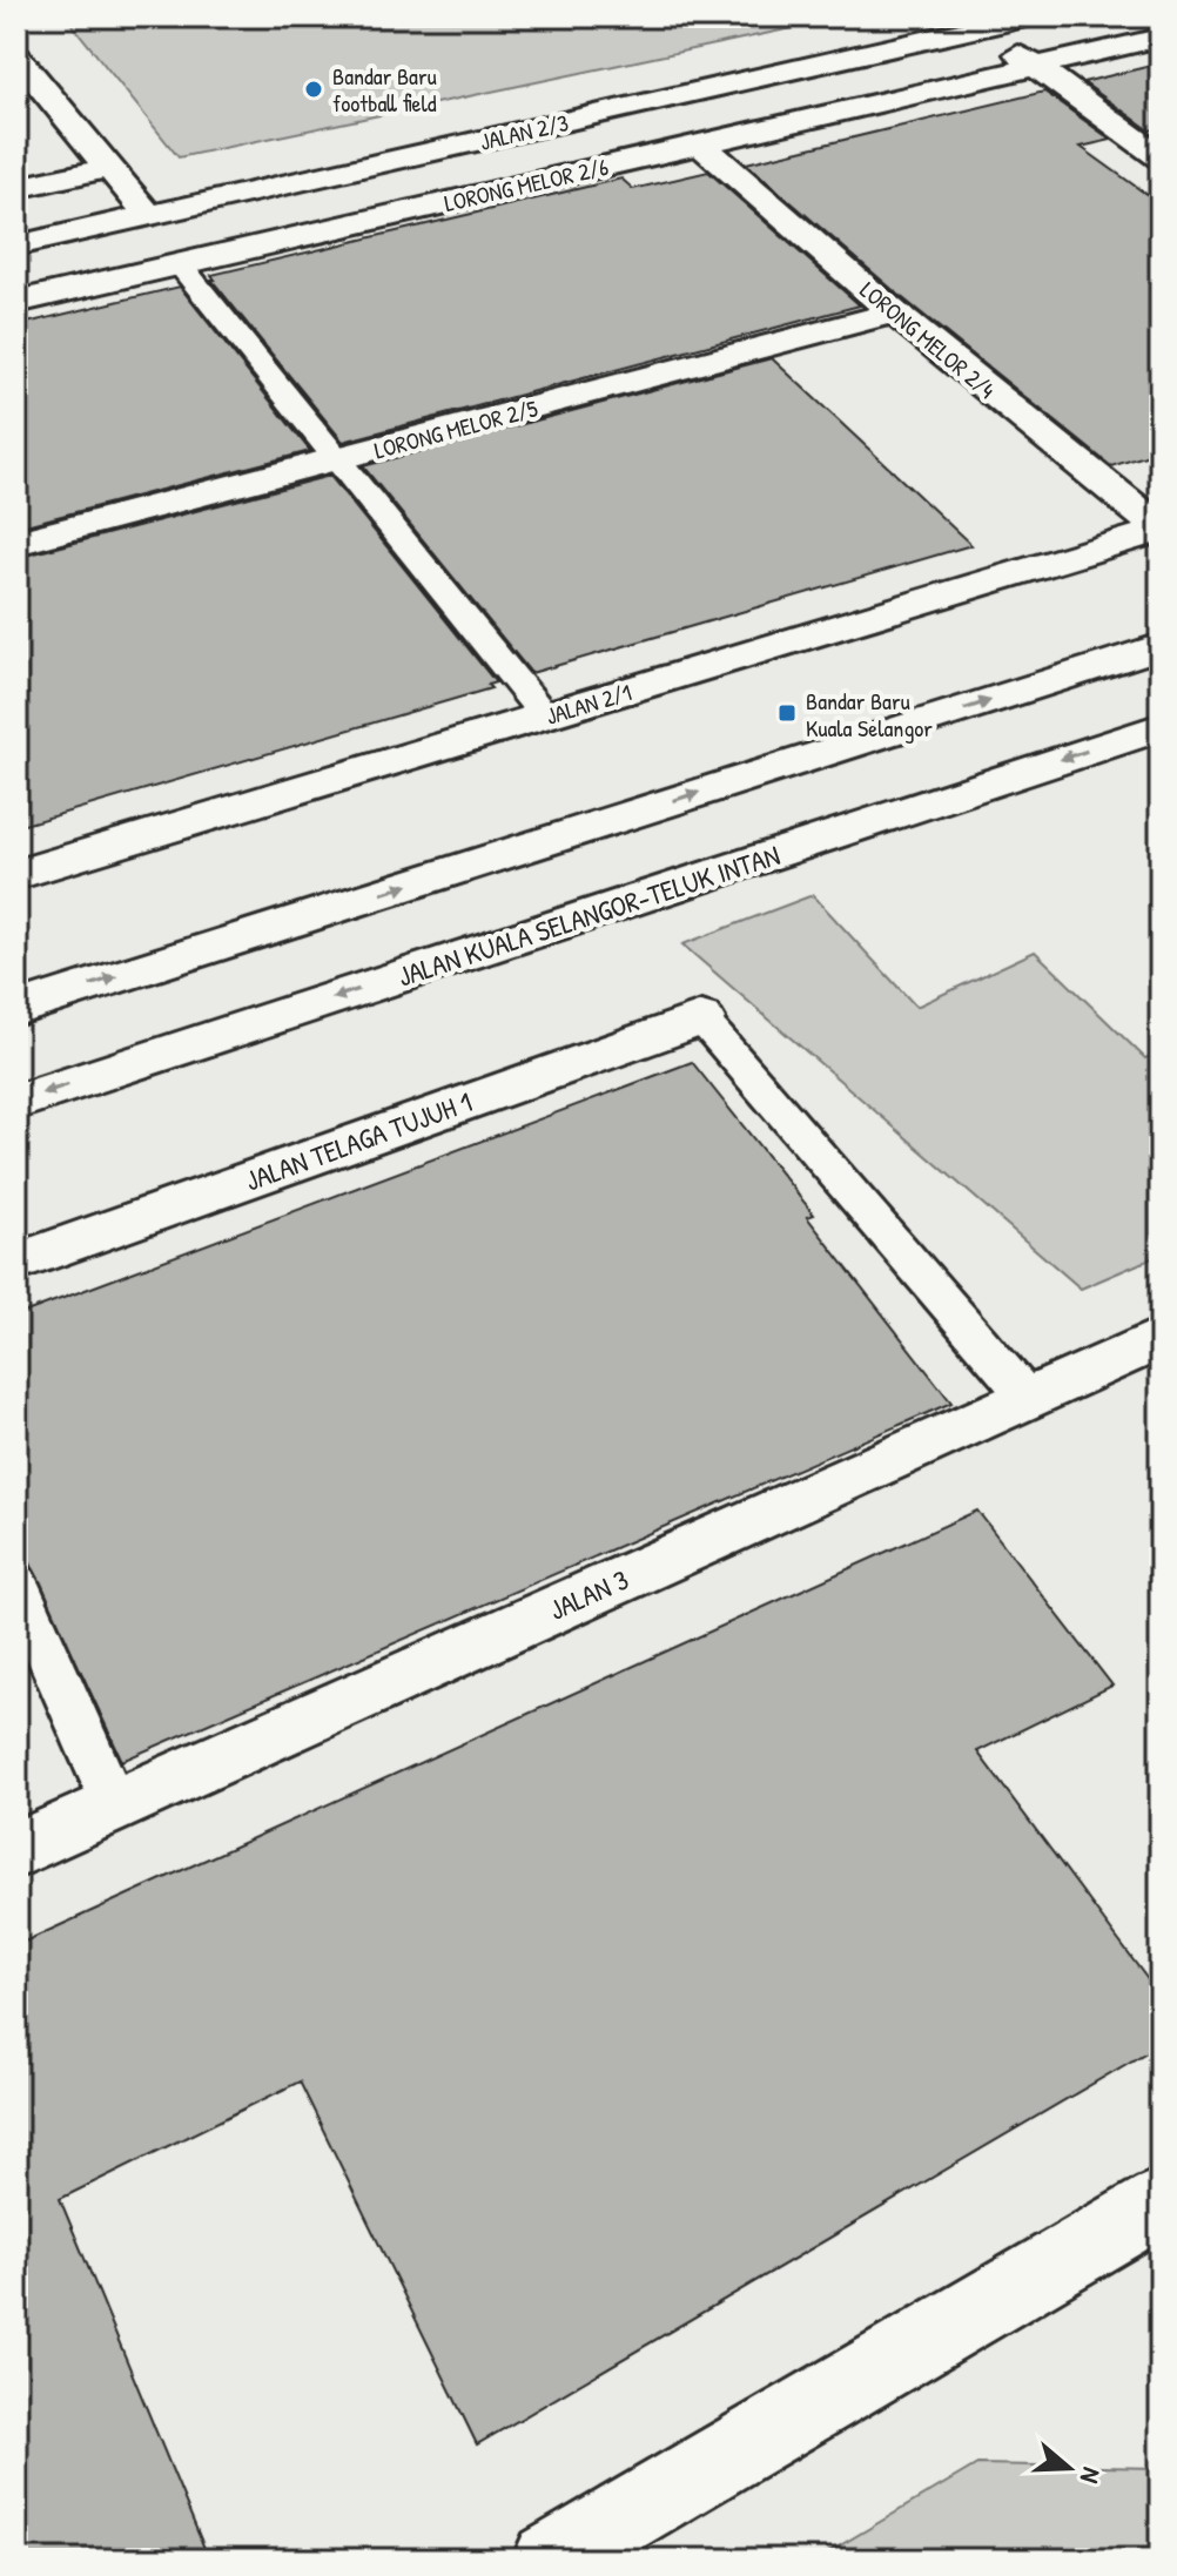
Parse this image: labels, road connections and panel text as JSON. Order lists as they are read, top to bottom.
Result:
{
  "streets": {
    "main road": [
      "JALAN 2/3",
      "LORONG MELOR 2/6",
      "LORONG MELOR 2/4",
      "LORONG MELOR 2/5",
      "JALAN 2/1",
      "JALAN KUALA SELANGOR-TELUK INTAN",
      "JALAN TELAGA TUJUH 1",
      "JALAN 3"
    ]
  },
  "crossings": [
    ["LORONG MELOR 2/6", "LORONG MELOR 2/4"],
    ["LORONG MELOR 2/4", "LORONG MELOR 2/5"],
    ["LORONG MELOR 2/4", "JALAN 2/1"]
  ],
  "places": {
    "other": ["Bandar Baru football field"],
    "transit": ["Bandar Baru Kuala Selangor"]
  },
  "north": "right"
}
